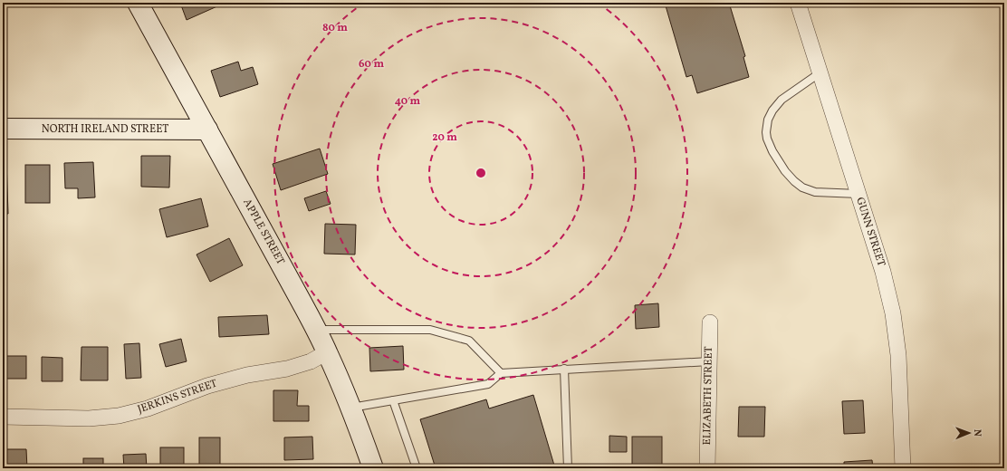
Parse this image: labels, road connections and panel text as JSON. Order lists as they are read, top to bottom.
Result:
{
  "streets": {
    "street": [
      "NORTH IRELAND STREET",
      "APPLE STREET",
      "GUNN STREET",
      "ELIZABETH STREET",
      "JERKINS STREET"
    ]
  },
  "crossings": [
    ["NORTH IRELAND STREET", "APPLE STREET"],
    ["APPLE STREET", "JERKINS STREET"]
  ],
  "north": "right",
  "rings": [
    "80 m",
    "60 m",
    "40 m",
    "20 m"
  ]
}
